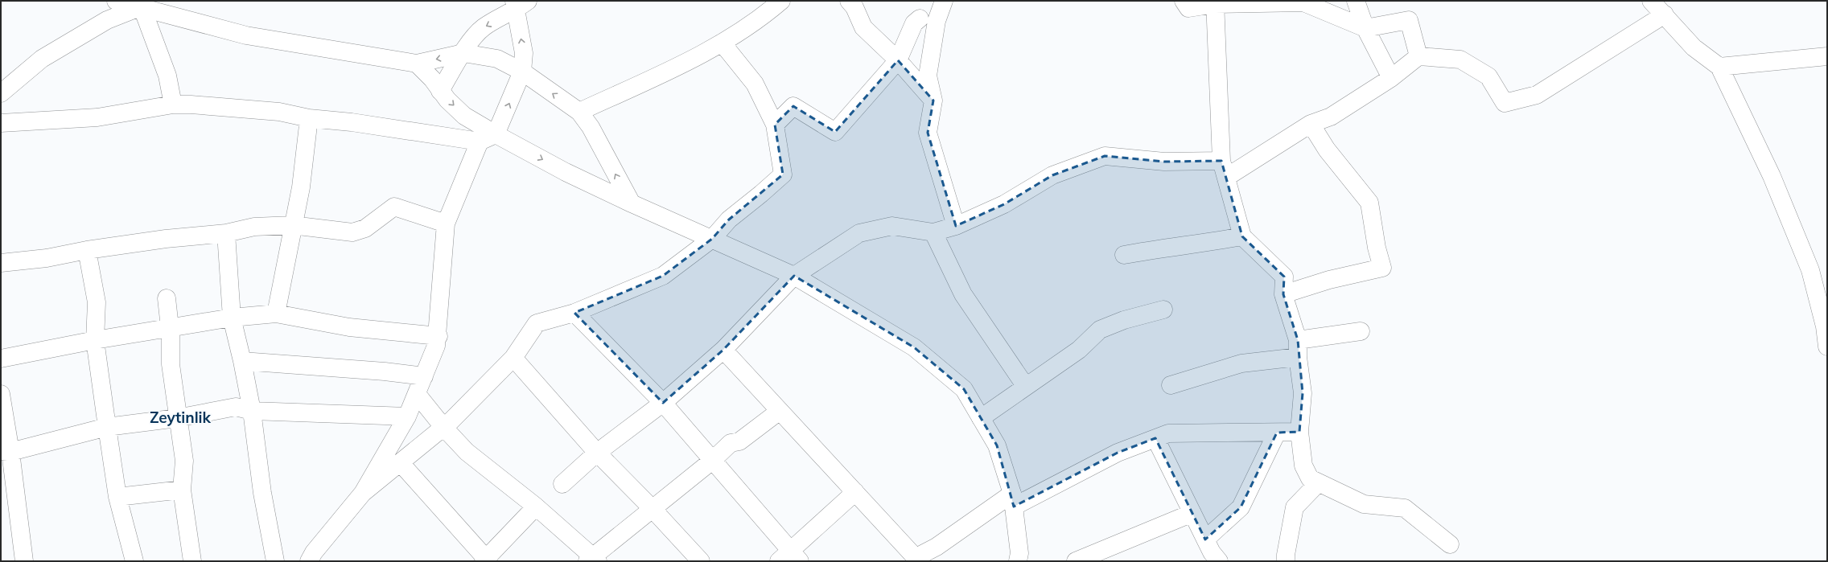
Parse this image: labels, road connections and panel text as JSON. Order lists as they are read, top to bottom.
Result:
{
  "districts": ["Zeytinlik"]
}
